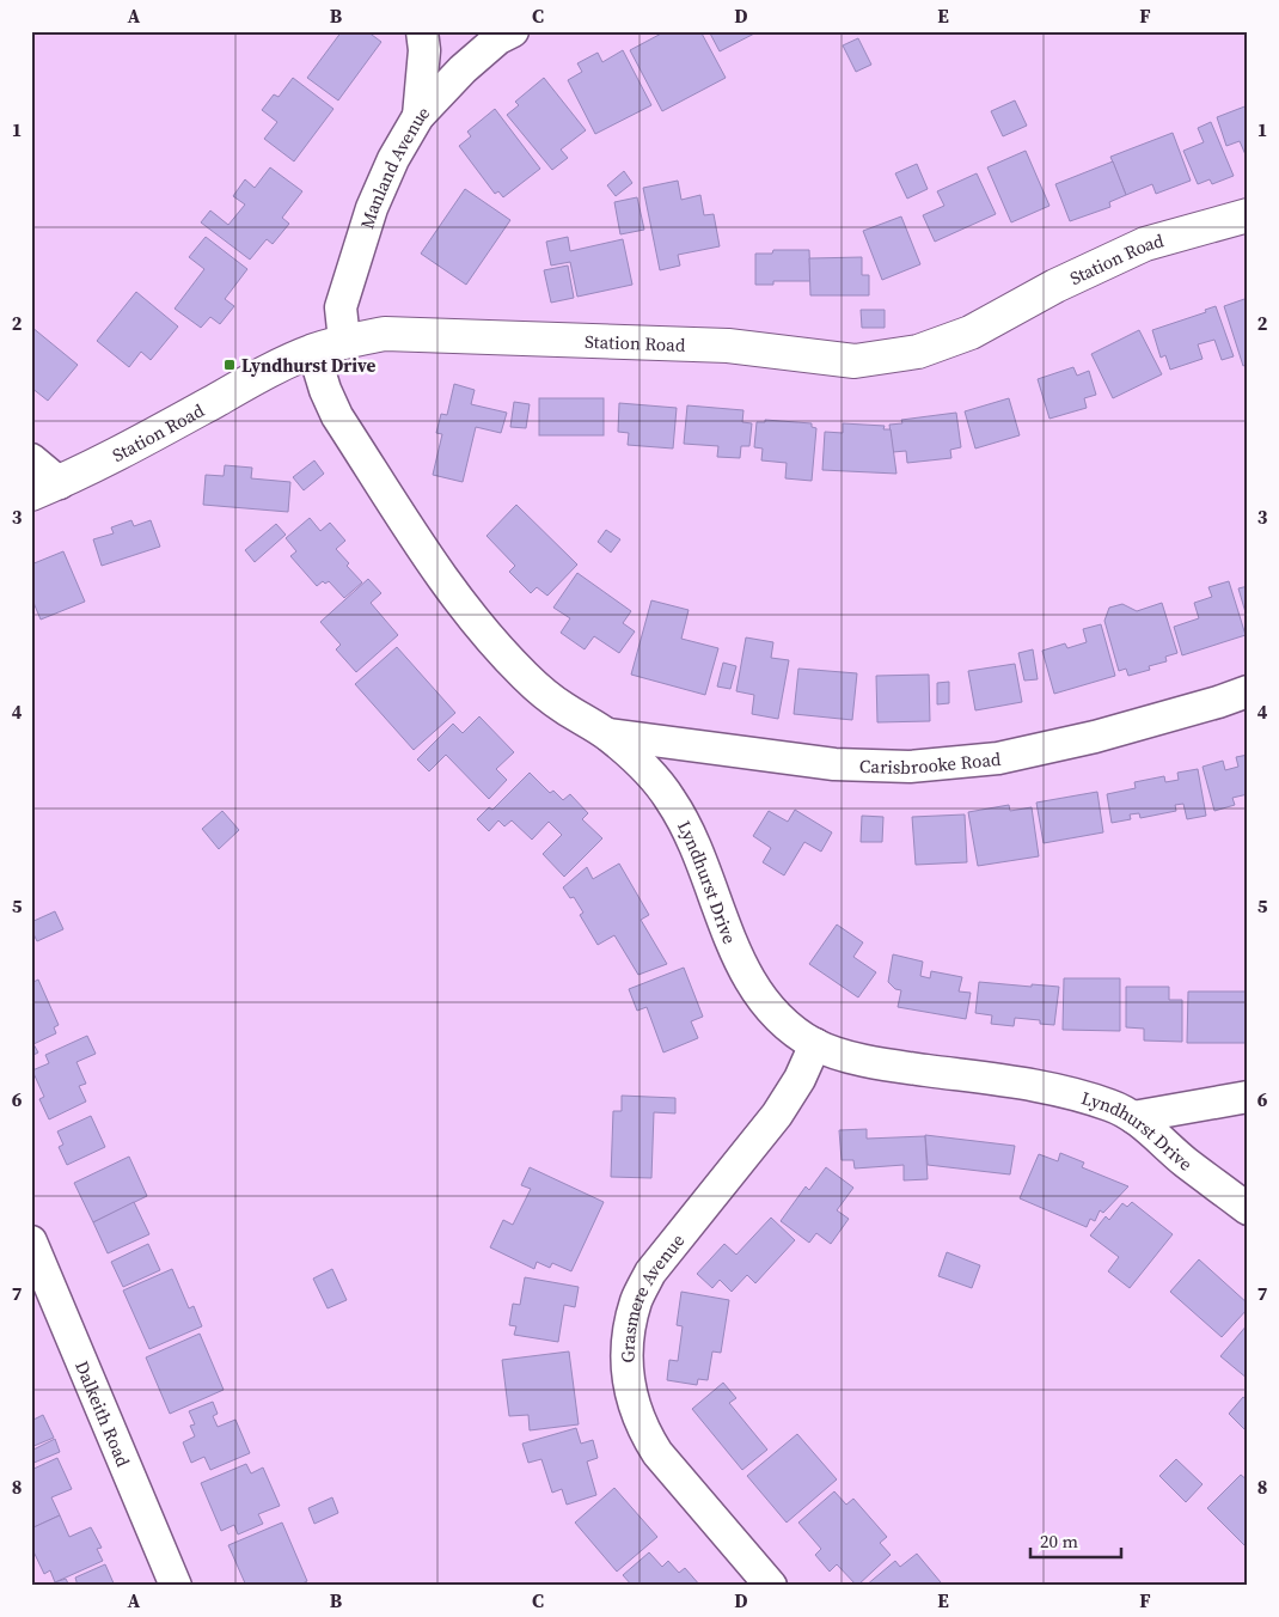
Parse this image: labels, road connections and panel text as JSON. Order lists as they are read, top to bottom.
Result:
{
  "streets": {
    "main road": ["Station Road"],
    "street": [
      "Manland Avenue",
      "Carisbrooke Road",
      "Lyndhurst Drive",
      "Grasmere Avenue",
      "Dalkeith Road"
    ]
  },
  "crossings": [
    ["Manland Avenue", "Station Road"],
    ["Station Road", "Lyndhurst Drive"],
    ["Carisbrooke Road", "Lyndhurst Drive"],
    ["Lyndhurst Drive", "Grasmere Avenue"]
  ],
  "places": {
    "transit": ["Lyndhurst Drive"]
  },
  "scale_bar": "20 m",
  "grid": {
    "columns": [
      "A",
      "B",
      "C",
      "D",
      "E",
      "F"
    ],
    "rows": [
      "1",
      "2",
      "3",
      "4",
      "5",
      "6",
      "7",
      "8"
    ]
  }
}
